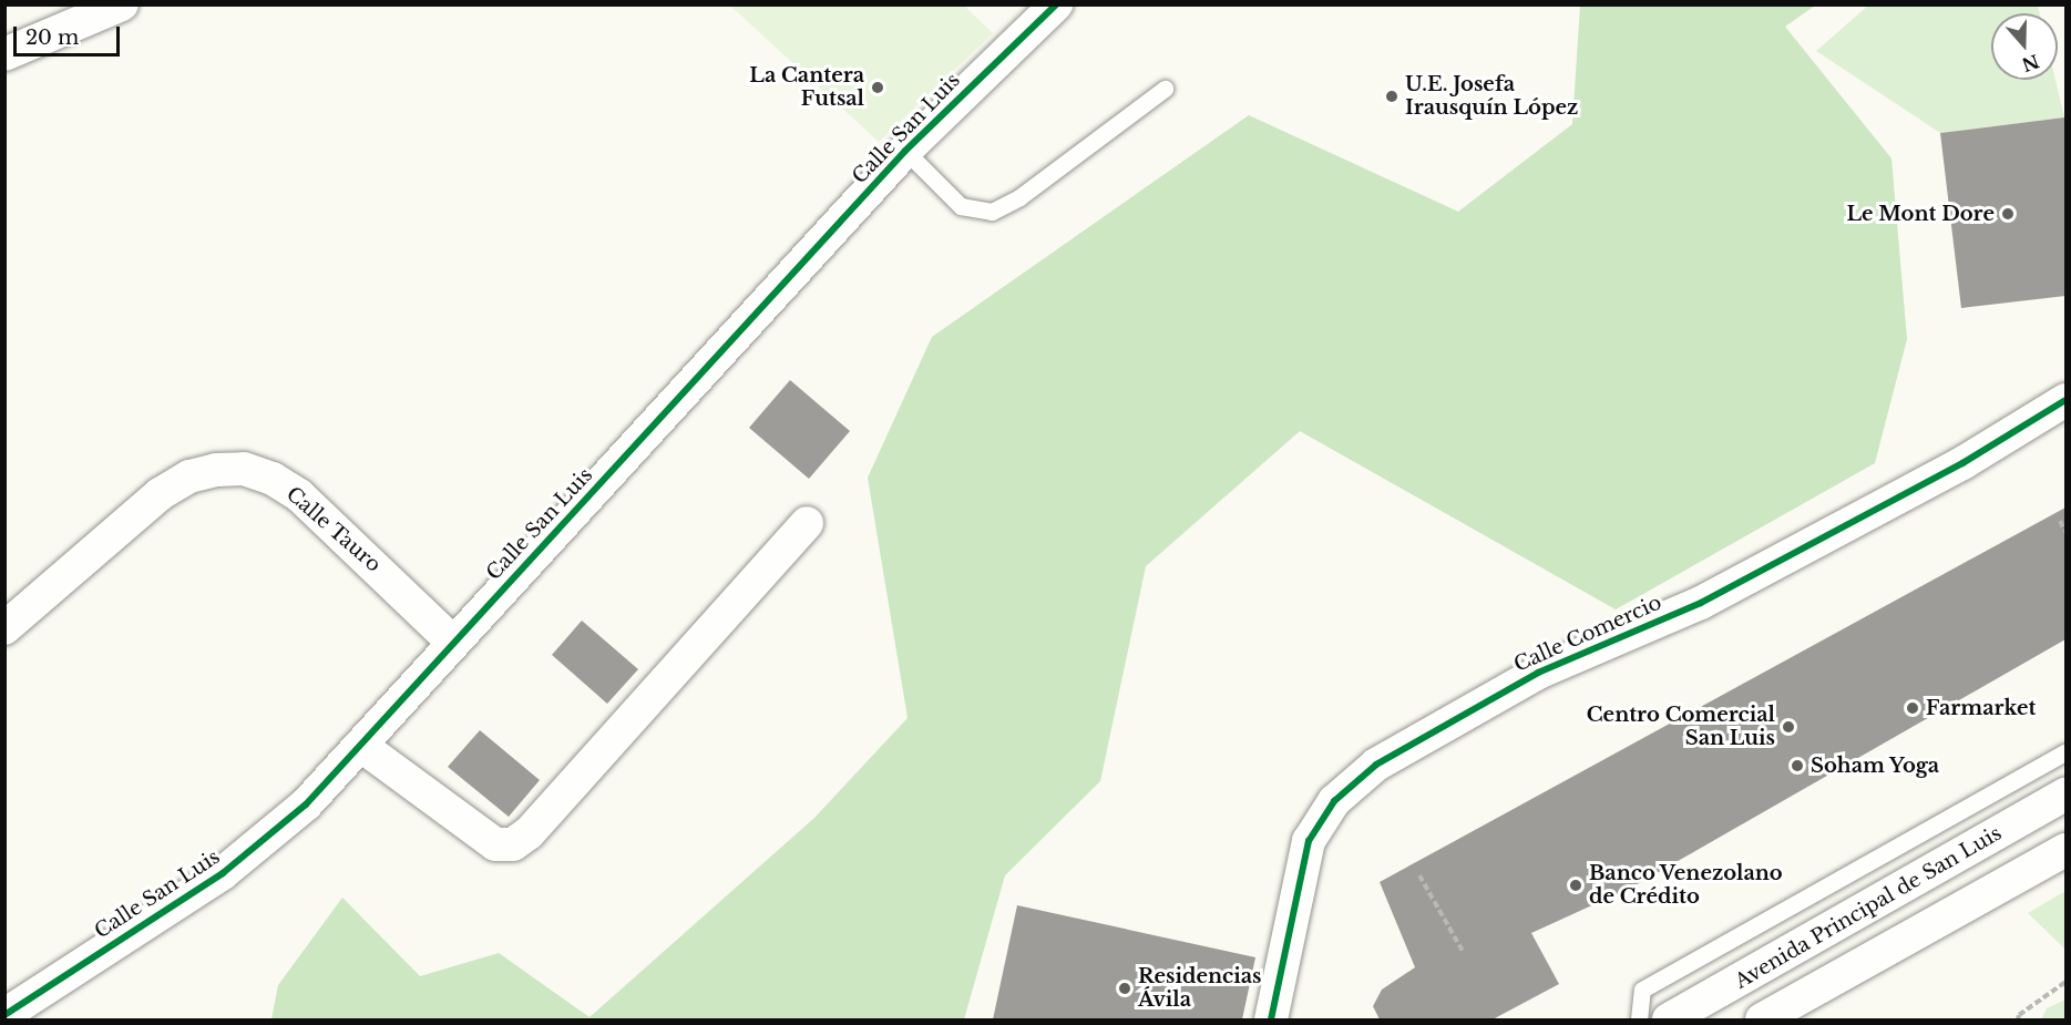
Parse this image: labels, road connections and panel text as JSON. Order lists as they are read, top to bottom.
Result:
{
  "streets": {
    "street": [
      "Calle San Luis",
      "Calle Tauro",
      "Calle Comercio",
      "Avenida Principal de San Luis"
    ]
  },
  "crossings": [
    ["Calle San Luis", "Calle Tauro"]
  ],
  "places": [
    "La Cantera Futsal",
    "U.E. Josefa Irausquín López",
    "Le Mont Dore",
    "Farmarket",
    "Centro Comercial San Luis",
    "Soham Yoga",
    "Banco Venezolano de Crédito",
    "Residencias Ávila"
  ],
  "scale_bar": "20 m",
  "north": "bottom"
}
